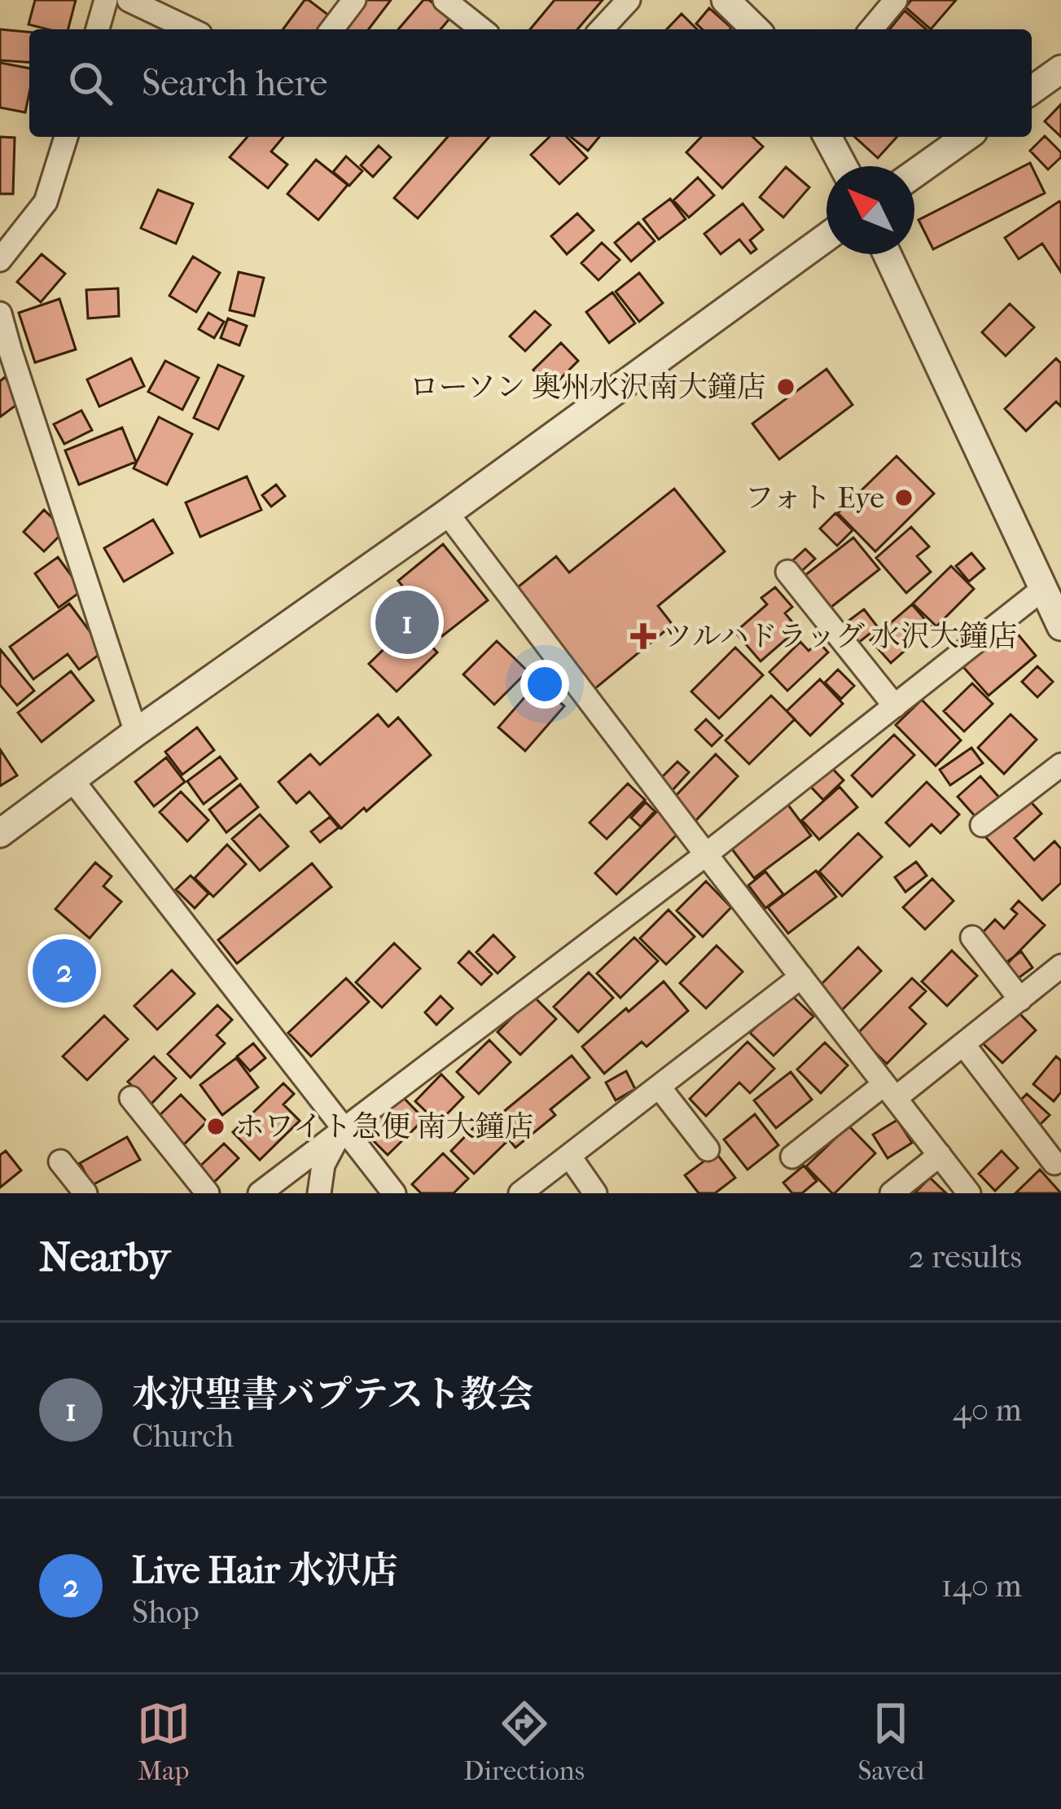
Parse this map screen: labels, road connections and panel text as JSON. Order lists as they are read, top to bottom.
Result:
{
  "places": {
    "other": ["ローソン 奥州水沢南大鐘店", "フォト Eye", "ホワイト急便 南大鐘店"],
    "health": ["ツルハドラッグ 水沢大鐘店"]
  },
  "north": "top left",
  "page": {
    "search": "Search here",
    "pins": ["1", "2"],
    "heading": ["Nearby", "2 results"],
    "list": [
      {
        "mark": "1",
        "name": "水沢聖書バプテスト教会",
        "note": "Church",
        "value": "40 m"
      },
      {
        "mark": "2",
        "name": "Live Hair 水沢店",
        "note": "Shop",
        "value": "140 m"
      }
    ],
    "nav": ["Map", "Directions", "Saved"]
  }
}
